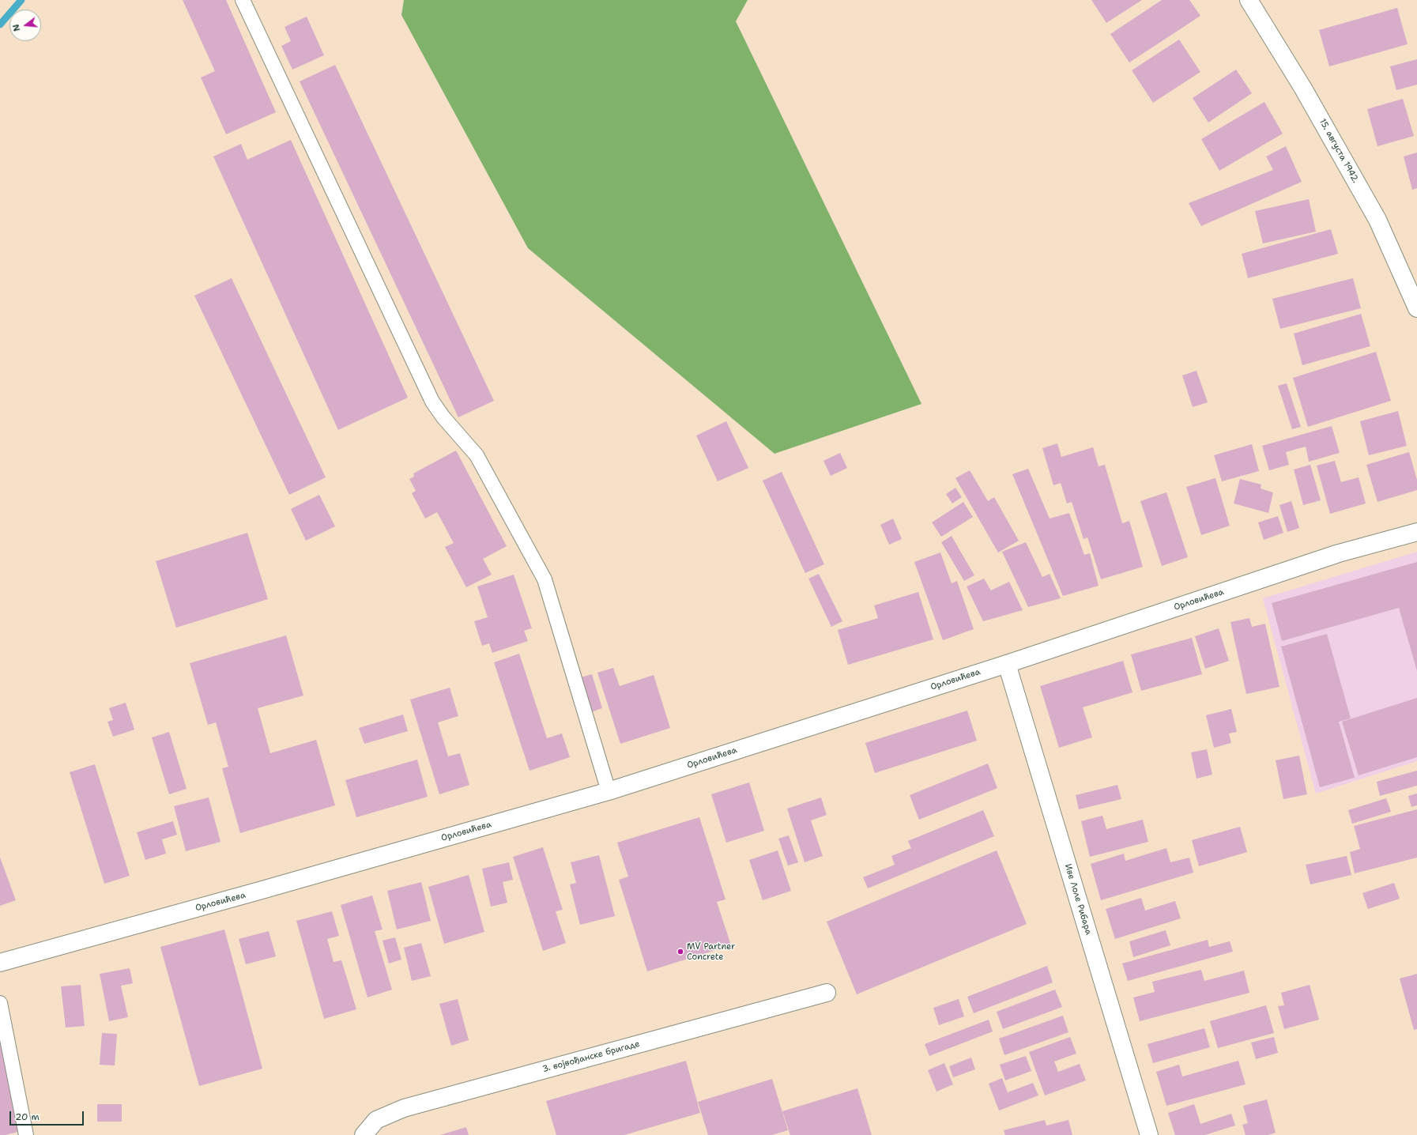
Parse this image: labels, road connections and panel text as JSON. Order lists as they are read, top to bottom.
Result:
{
  "streets": {
    "street": [
      "15. августа 1942.",
      "Орловићева",
      "Иве Лоле Рибара",
      "3. војвођанске бригаде"
    ]
  },
  "crossings": [
    ["Орловићева", "Иве Лоле Рибара"]
  ],
  "places": ["MV Partner Concrete"],
  "scale_bar": "20 m",
  "north": "left"
}
